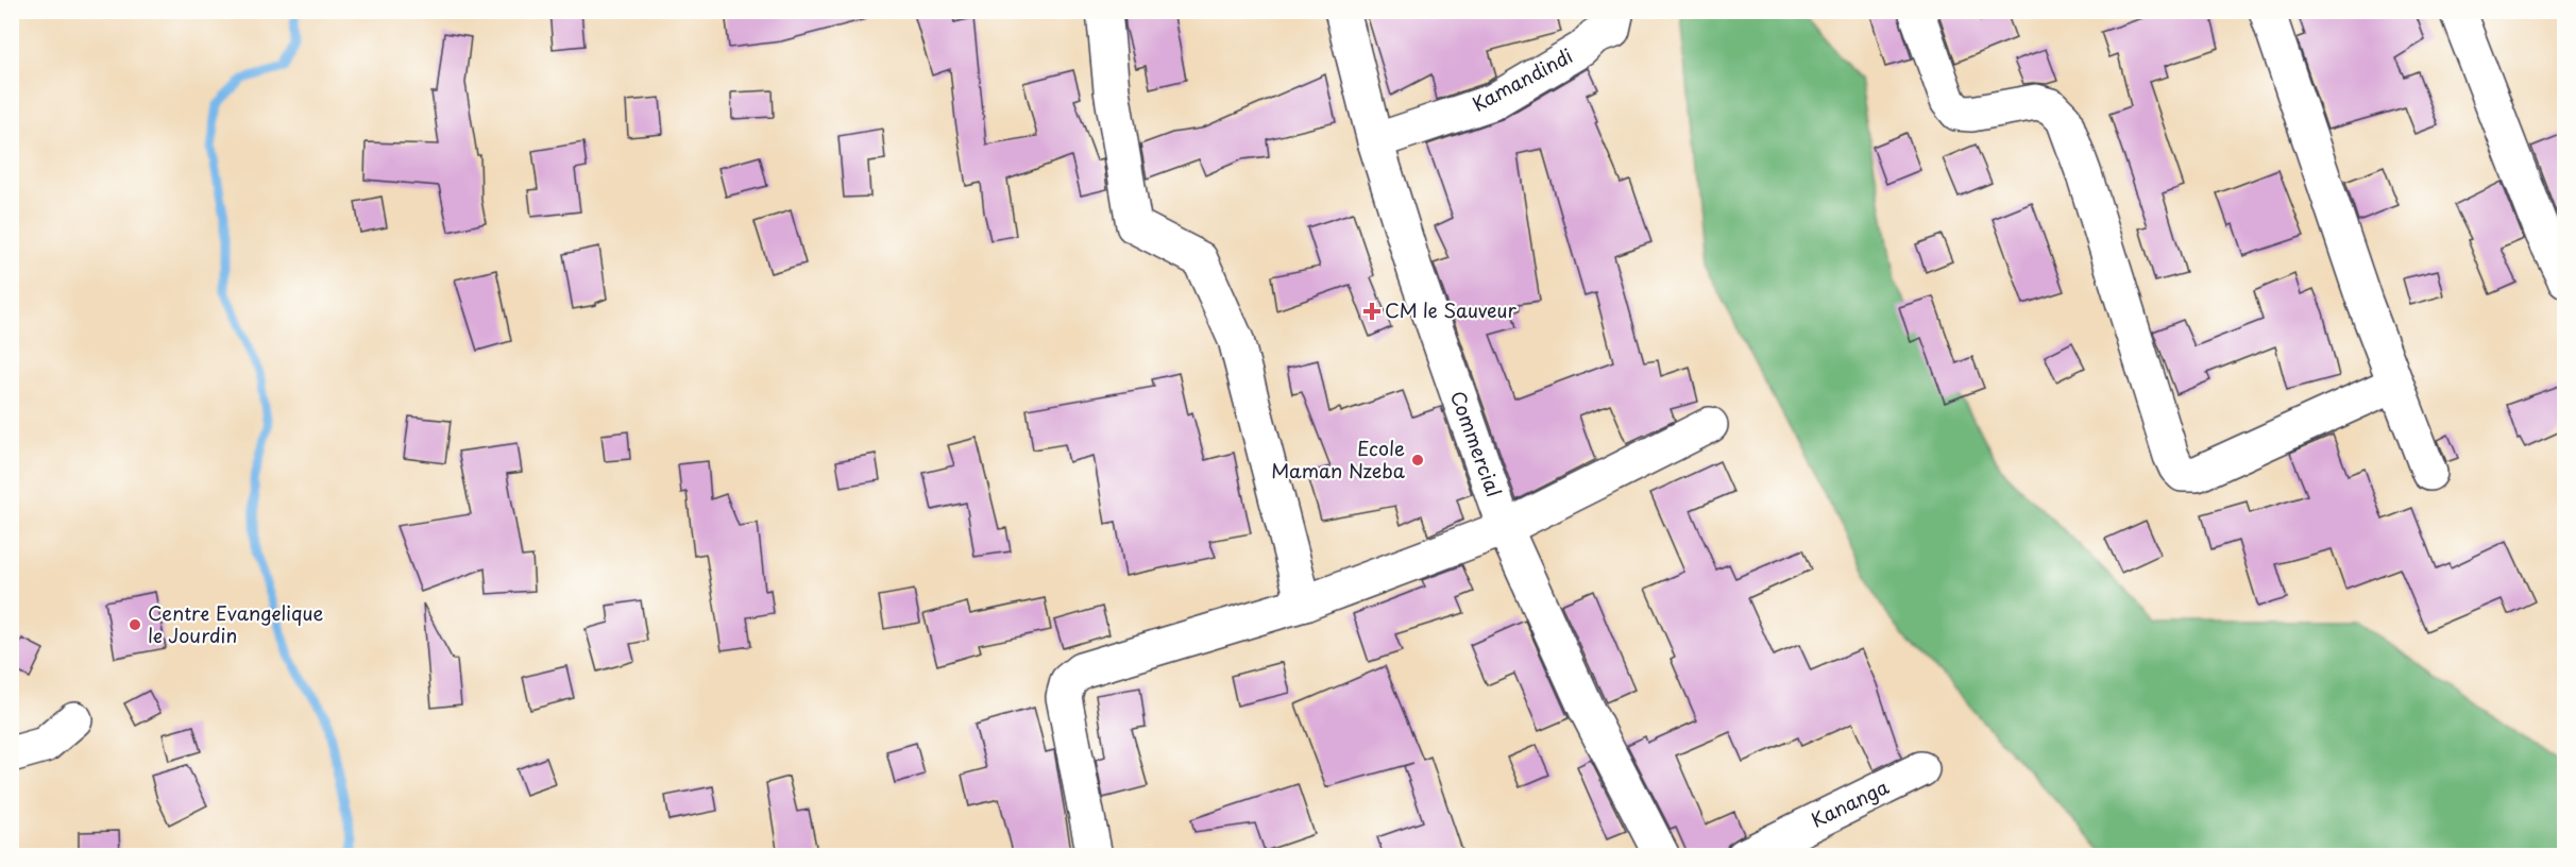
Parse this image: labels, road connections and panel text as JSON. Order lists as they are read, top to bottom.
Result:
{
  "streets": {
    "street": ["Kamandindi", "Commercial", "Kananga"]
  },
  "crossings": [
    ["Kamandindi", "Commercial"]
  ],
  "places": {
    "health": ["CM le Sauveur"],
    "other": ["Ecole Maman Nzeba", "Centre Evangelique le Jourdin"]
  }
}
